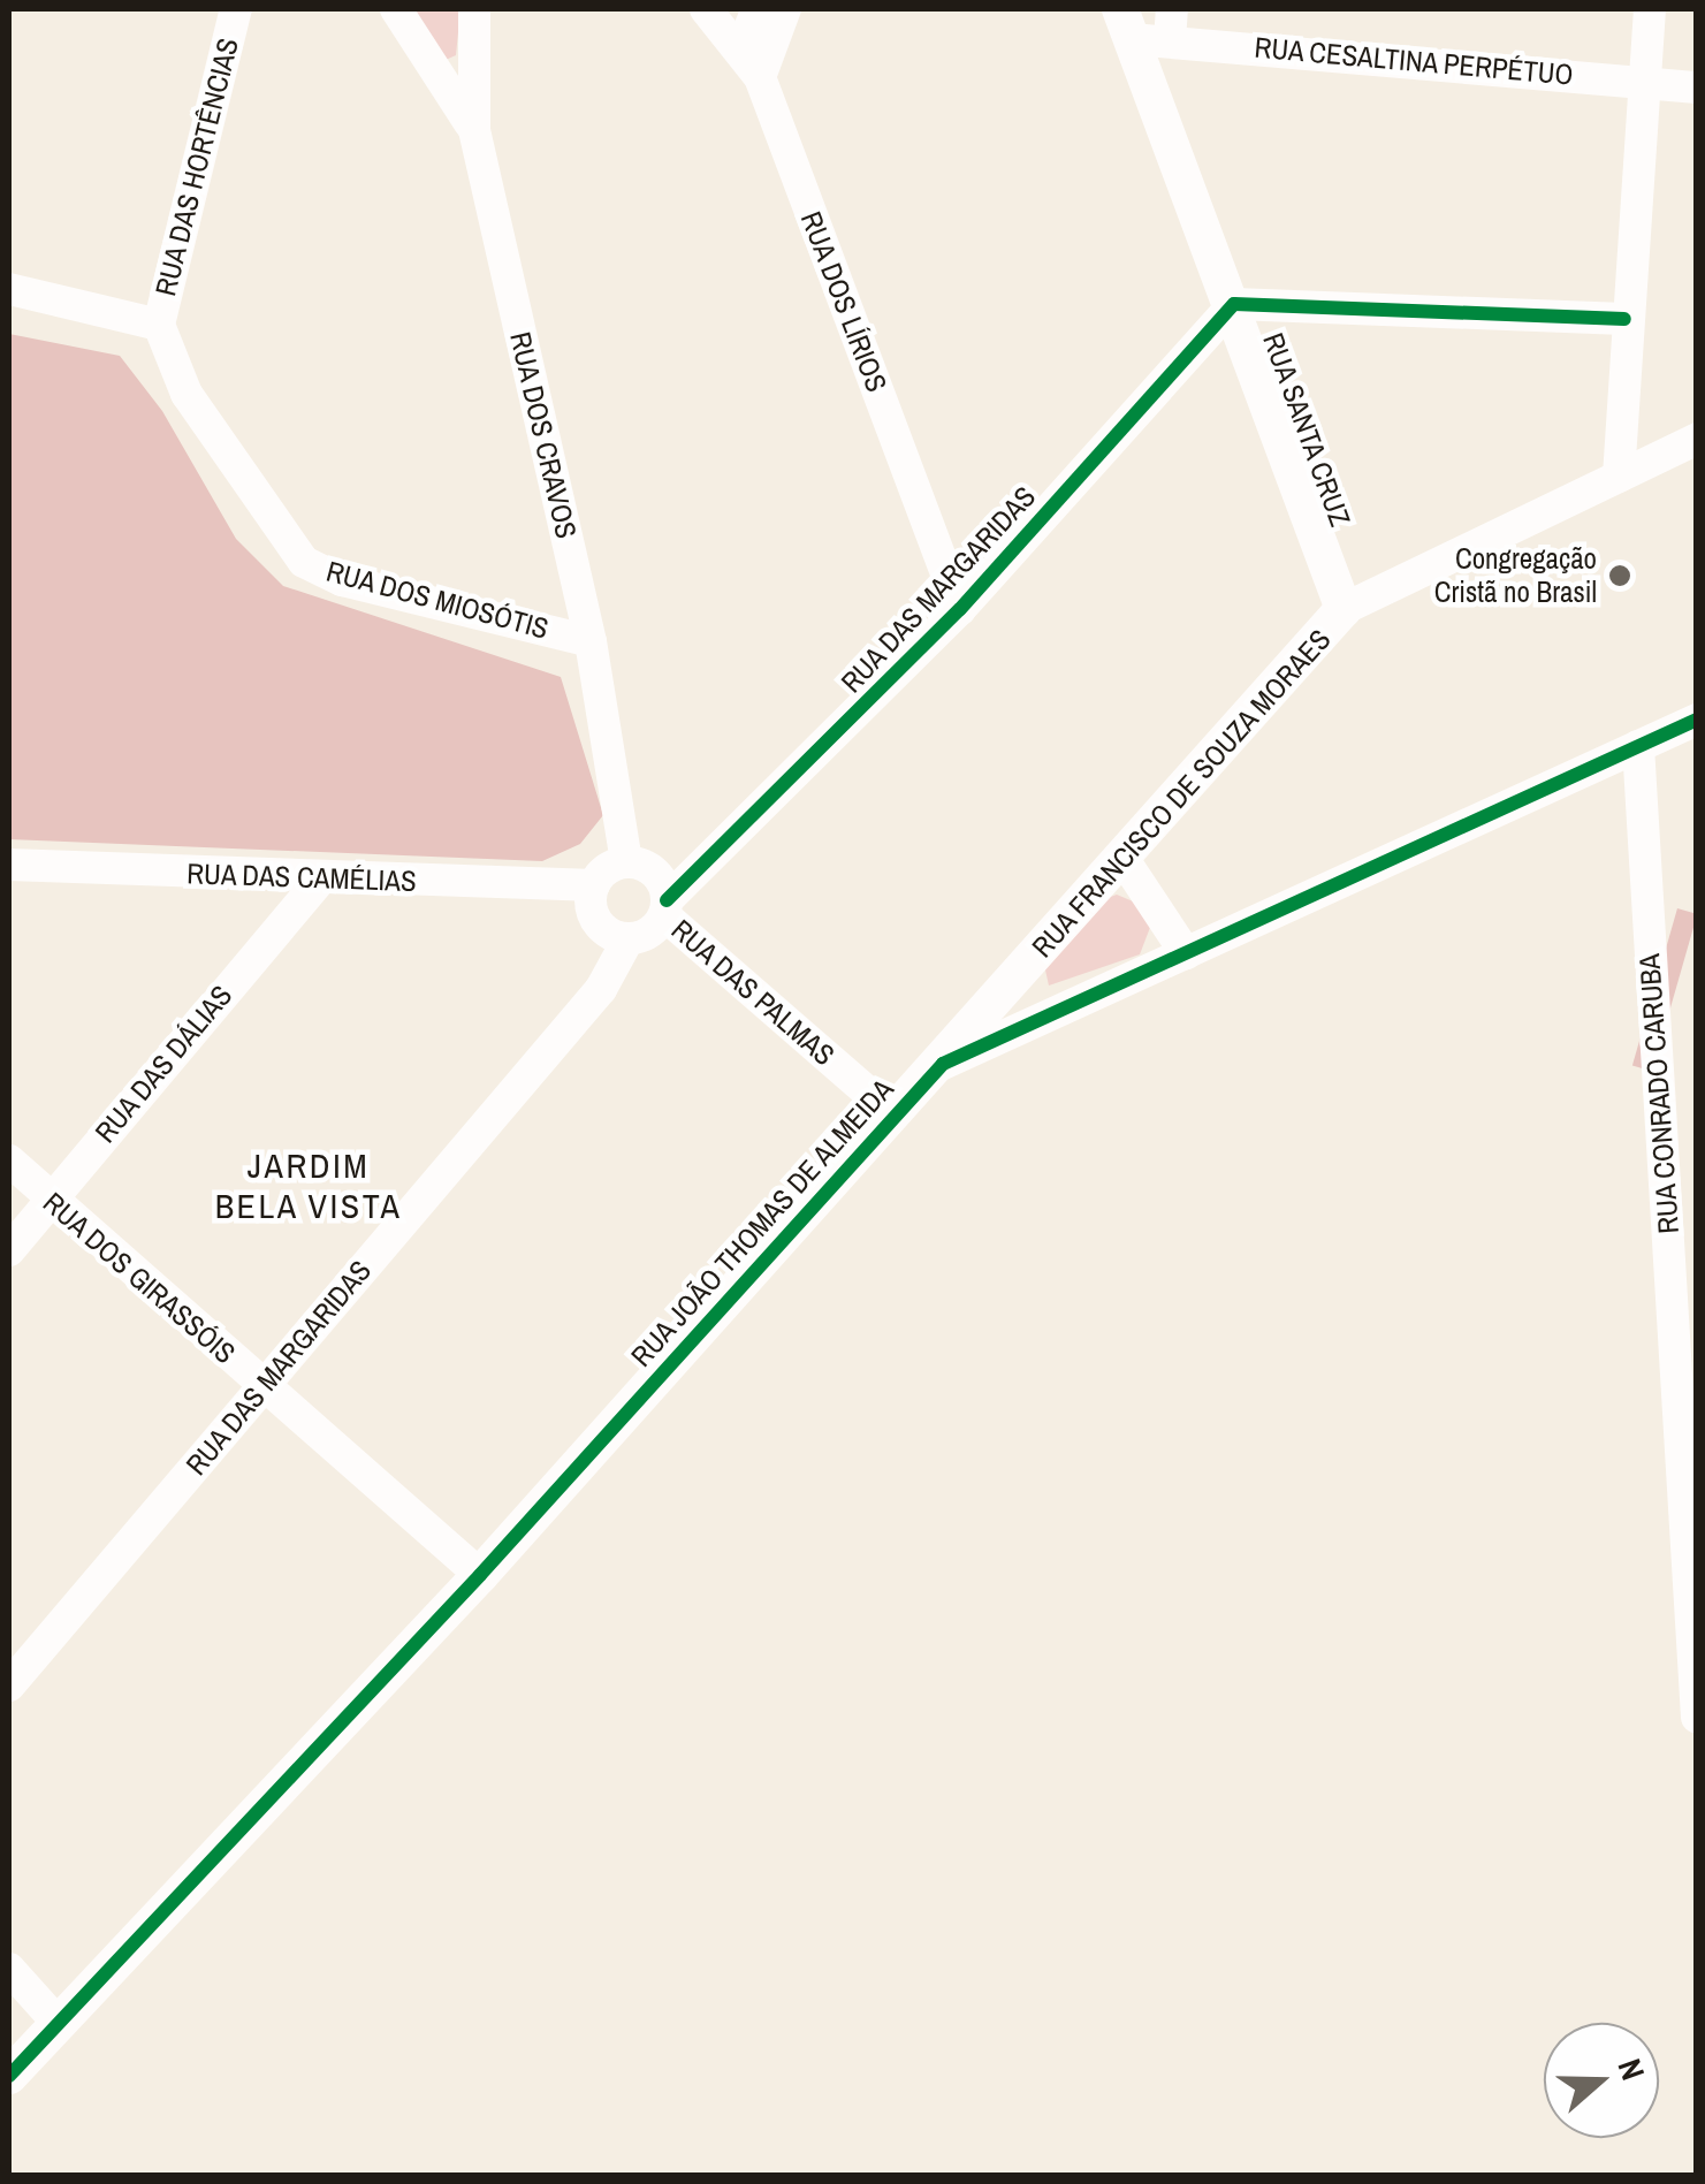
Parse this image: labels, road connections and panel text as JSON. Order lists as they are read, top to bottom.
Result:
{
  "streets": {
    "street": [
      "RUA CESALTINA PERPÉTUO",
      "RUA DAS HORTÊNCIAS",
      "RUA DOS LÍRIOS",
      "RUA SANTA CRUZ",
      "RUA DOS CRAVOS",
      "RUA DAS MARGARIDAS",
      "RUA DOS MIOSÓTIS",
      "RUA FRANCISCO DE SOUZA MORAES",
      "RUA DAS CAMÉLIAS",
      "RUA DAS PALMAS",
      "RUA DAS DÁLIAS",
      "RUA CONRADO CARUBA",
      "RUA JOÃO THOMAS DE ALMEIDA",
      "RUA DOS GIRASSÓIS"
    ]
  },
  "crossings": [
    ["RUA CESALTINA PERPÉTUO", "RUA SANTA CRUZ"],
    ["RUA DAS HORTÊNCIAS", "RUA DOS MIOSÓTIS"],
    ["RUA DOS LÍRIOS", "RUA DAS MARGARIDAS"],
    ["RUA SANTA CRUZ", "RUA DAS MARGARIDAS"],
    ["RUA SANTA CRUZ", "RUA FRANCISCO DE SOUZA MORAES"],
    ["RUA DOS CRAVOS", "RUA DAS MARGARIDAS"],
    ["RUA DOS CRAVOS", "RUA DOS MIOSÓTIS"],
    ["RUA DOS CRAVOS", "RUA DAS CAMÉLIAS"],
    ["RUA DOS CRAVOS", "RUA DAS PALMAS"],
    ["RUA DAS MARGARIDAS", "RUA DAS CAMÉLIAS"],
    ["RUA DAS MARGARIDAS", "RUA DAS PALMAS"],
    ["RUA DAS MARGARIDAS", "RUA DOS GIRASSÓIS"],
    ["RUA FRANCISCO DE SOUZA MORAES", "RUA JOÃO THOMAS DE ALMEIDA"],
    ["RUA DAS CAMÉLIAS", "RUA DAS PALMAS"],
    ["RUA DAS CAMÉLIAS", "RUA DAS DÁLIAS"],
    ["RUA DAS PALMAS", "RUA JOÃO THOMAS DE ALMEIDA"],
    ["RUA DAS DÁLIAS", "RUA DOS GIRASSÓIS"],
    ["RUA CONRADO CARUBA", "RUA JOÃO THOMAS DE ALMEIDA"],
    ["RUA JOÃO THOMAS DE ALMEIDA", "RUA DOS GIRASSÓIS"]
  ],
  "districts": ["JARDIM BELA VISTA"],
  "places": ["Congregação Cristã no Brasil"],
  "north": "right"
}
